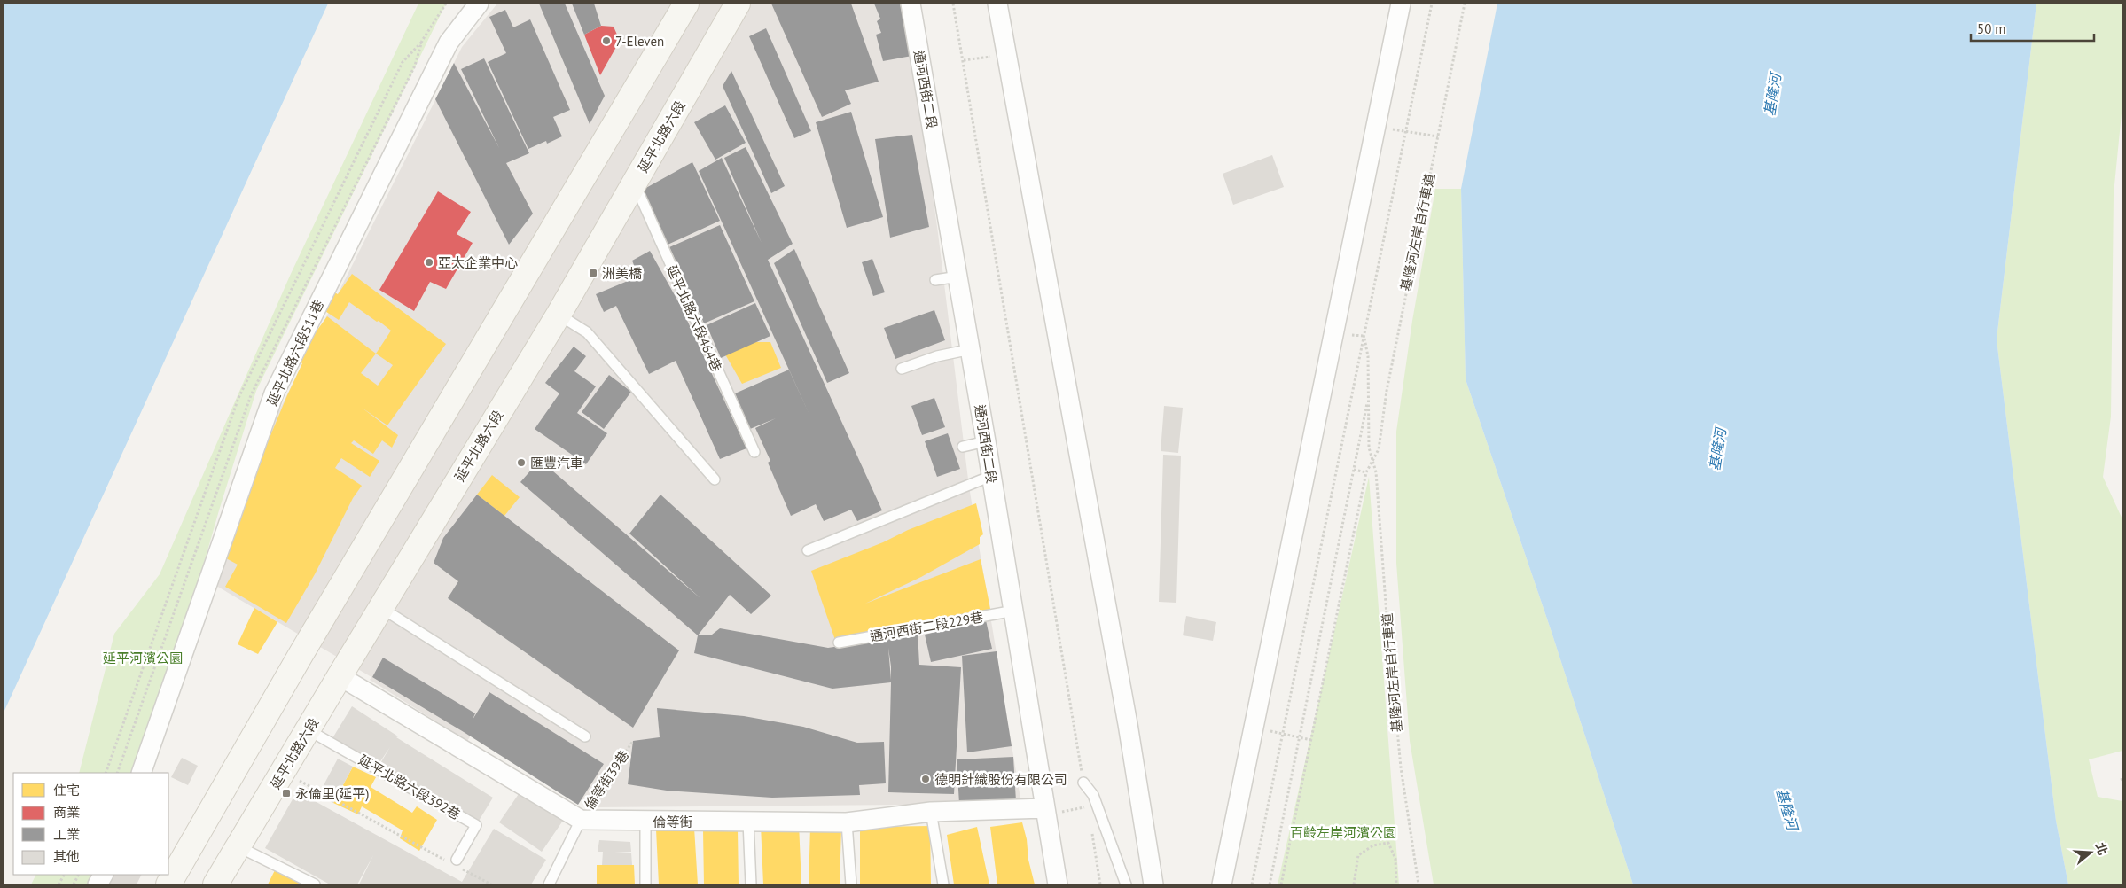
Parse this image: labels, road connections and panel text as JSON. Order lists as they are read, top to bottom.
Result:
{
  "streets": {
    "main road": ["延平北路六段"],
    "street": ["通河西街二段", "延平北路六段511巷", "倫等街"],
    "lane": ["延平北路六段464巷", "通河西街二段229巷", "延平北路六段392巷"],
    "path": ["基隆河左岸自行車道", "倫等街39巷"]
  },
  "crossings": [
    ["通河西街二段", "通河西街二段229巷"],
    ["通河西街二段", "倫等街"],
    ["延平北路六段", "延平北路六段464巷"],
    ["延平北路六段", "延平北路六段392巷"],
    ["延平北路六段", "倫等街"],
    ["倫等街39巷", "倫等街"]
  ],
  "water": ["基隆河"],
  "parks": ["延平河濱公園", "百齡左岸河濱公園"],
  "places": {
    "other": [
      "7-Eleven",
      "亞太企業中心",
      "匯豐汽車",
      "德明針織股份有限公司"
    ],
    "transit": ["洲美橋", "永倫里(延平)"]
  },
  "legend": [
    "住宅",
    "商業",
    "工業",
    "其他"
  ],
  "scale_bar": "50 m",
  "north": "right"
}
